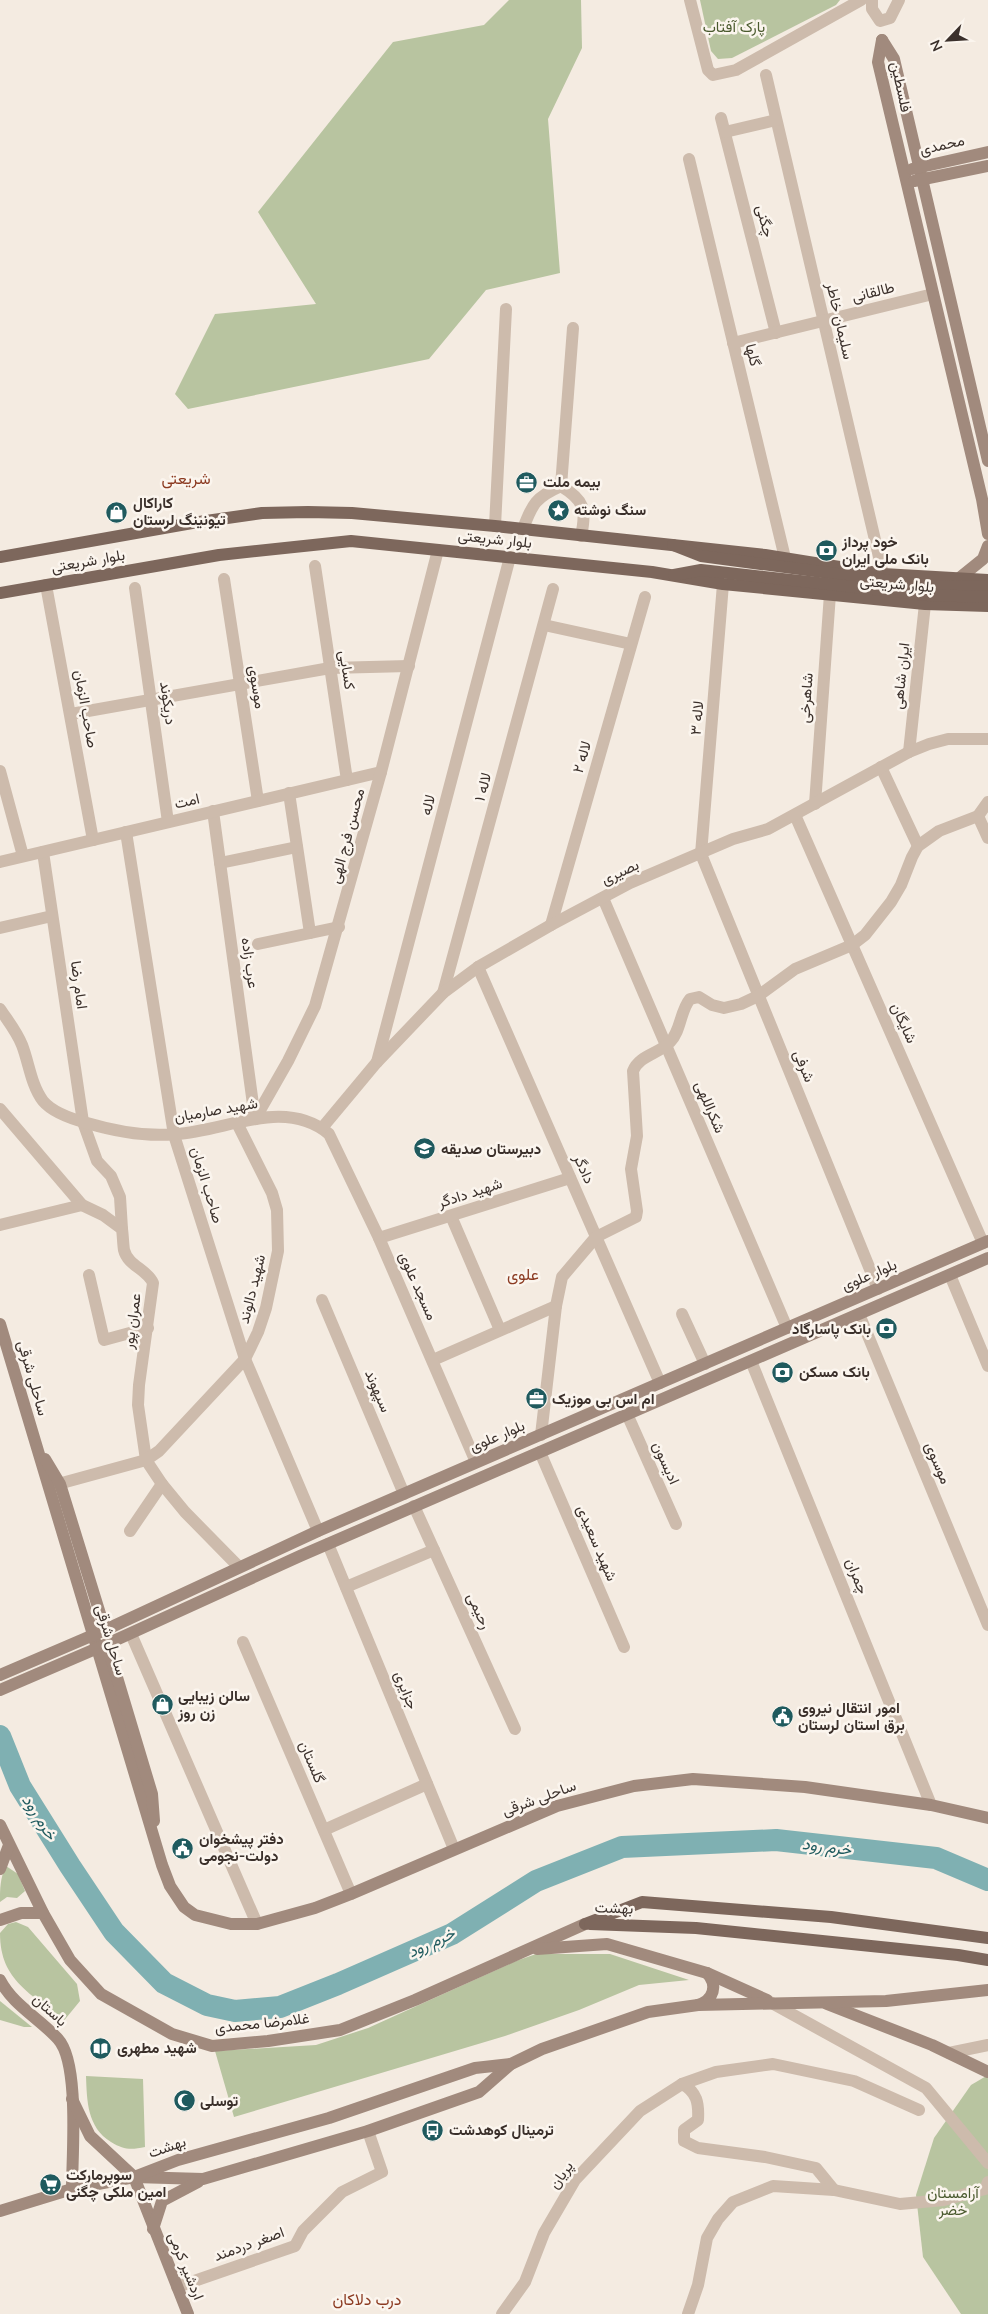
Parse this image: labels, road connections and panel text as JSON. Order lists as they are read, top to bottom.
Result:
{
  "streets": {
    "main road": [
      "فلسطین",
      "محمدی",
      "بلوار شریعتی",
      "بلوار علوی",
      "ساحلی شرقی",
      "ساحل شرقی",
      "بهشت",
      "باستان",
      "غلامرضا محمدی",
      "اردشیر کرمی"
    ],
    "street": [
      "چگنی",
      "طالقانی",
      "سلیمان خاطر",
      "گلها",
      "کسایی",
      "ایران شاهی",
      "موسوی",
      "شاهرخی",
      "دریکوند",
      "صاحب الزمان",
      "لاله ۳",
      "لاله ۲",
      "لاله ۱",
      "امت",
      "لاله",
      "محسن فرج الهی",
      "بصیری",
      "عرب زاده",
      "امام رضا",
      "شایگان",
      "شرفی",
      "شکراللهی",
      "شهید صارمیان",
      "دادگر",
      "شهید دادگر",
      "مسجد علوی",
      "شهید دالوند",
      "عمران پور",
      "سپهوند",
      "ادیسون",
      "شهید سعیدی",
      "چمران",
      "رحیمی",
      "جزایری",
      "گلستان",
      "پریان",
      "اصغر دردمند"
    ]
  },
  "crossings": [
    ["فلسطین", "محمدی"],
    ["فلسطین", "طالقانی"],
    ["چگنی", "طالقانی"],
    ["طالقانی", "سلیمان خاطر"],
    ["طالقانی", "گلها"],
    ["سلیمان خاطر", "بلوار شریعتی"],
    ["گلها", "بلوار شریعتی"],
    ["بلوار شریعتی", "ایران شاهی"],
    ["بلوار شریعتی", "شاهرخی"],
    ["بلوار شریعتی", "صاحب الزمان"],
    ["بلوار شریعتی", "لاله ۳"],
    ["بلوار شریعتی", "لاله"],
    ["بلوار شریعتی", "محسن فرج الهی"],
    ["کسایی", "امت"],
    ["ایران شاهی", "بصیری"],
    ["موسوی", "امت"],
    ["شاهرخی", "بصیری"],
    ["دریکوند", "امت"],
    ["صاحب الزمان", "امت"],
    ["صاحب الزمان", "شهید صارمیان"],
    ["صاحب الزمان", "بلوار علوی"],
    ["صاحب الزمان", "شهید دالوند"],
    ["لاله ۳", "بصیری"],
    ["لاله ۳", "شرفی"],
    ["لاله ۲", "بصیری"],
    ["لاله ۱", "بصیری"],
    ["امت", "محسن فرج الهی"],
    ["امت", "عرب زاده"],
    ["امت", "امام رضا"],
    ["لاله", "بصیری"],
    ["محسن فرج الهی", "عرب زاده"],
    ["محسن فرج الهی", "شهید صارمیان"],
    ["بصیری", "شایگان"],
    ["بصیری", "شرفی"],
    ["بصیری", "شکراللهی"],
    ["بصیری", "شهید صارمیان"],
    ["بصیری", "دادگر"],
    ["بصیری", "مسجد علوی"],
    ["عرب زاده", "شهید صارمیان"],
    ["امام رضا", "شهید صارمیان"],
    ["امام رضا", "عمران پور"],
    ["شایگان", "بلوار علوی"],
    ["شرفی", "بلوار علوی"],
    ["شکراللهی", "بلوار علوی"],
    ["شهید صارمیان", "مسجد علوی"],
    ["شهید صارمیان", "شهید دالوند"],
    ["دادگر", "شهید دادگر"],
    ["دادگر", "بلوار علوی"],
    ["شهید دادگر", "مسجد علوی"],
    ["بلوار علوی", "مسجد علوی"],
    ["بلوار علوی", "عمران پور"],
    ["بلوار علوی", "سپهوند"],
    ["شهید دالوند", "عمران پور"],
    ["ساحلی شرقی", "چمران"],
    ["ساحلی شرقی", "ساحل شرقی"],
    ["ساحلی شرقی", "جزایری"],
    ["ساحلی شرقی", "گلستان"],
    ["بهشت", "باستان"],
    ["بهشت", "غلامرضا محمدی"],
    ["بهشت", "اصغر دردمند"],
    ["بهشت", "اردشیر کرمی"],
    ["باستان", "اردشیر کرمی"],
    ["اصغر دردمند", "اردشیر کرمی"]
  ],
  "districts": ["شریعتی", "علوی", "درب دلاکان"],
  "water": ["خرم رود"],
  "parks": ["پارک آفتاب", "آرامستان خضر"],
  "places": {
    "office": ["بیمه ملت", "ام اس بی موزیک"],
    "place": ["سنگ نوشته"],
    "shop": ["کاراکال تیونینگ لرستان", "سالن زیبایی زن روز"],
    "bank": ["خود پرداز بانک ملی ایران", "بانک پاسارگاد", "بانک مسکن"],
    "school or university": ["دبیرستان صدیقه"],
    "public building": ["امور انتقال نیروی برق استان لرستان", "دفتر پیشخوان دولت-نجومی"],
    "library": ["شهید مطهری"],
    "mosque": ["توسلی"],
    "bus stop": ["ترمینال کوهدشت"],
    "supermarket": ["سوپرمارکت امین ملکی چگنی"]
  },
  "north": "bottom left"
}
